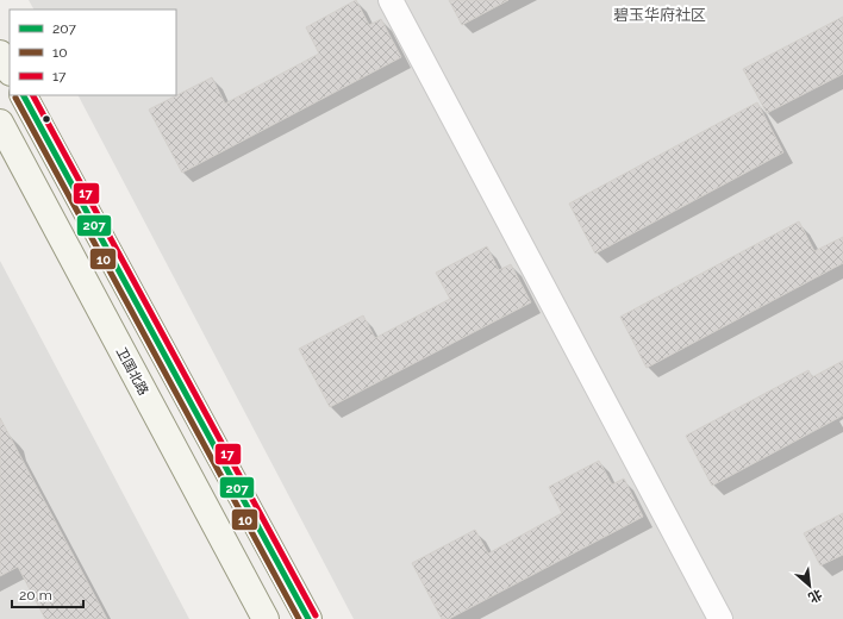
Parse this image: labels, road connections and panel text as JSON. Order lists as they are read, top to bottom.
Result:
{
  "streets": {
    "main road": ["卫国北路"]
  },
  "districts": ["碧玉华府社区"],
  "lines": ["transit line 207", "transit line 17", "transit line 10"],
  "legend": ["207", "10", "17"],
  "scale_bar": "20 m",
  "north": "bottom right"
}
